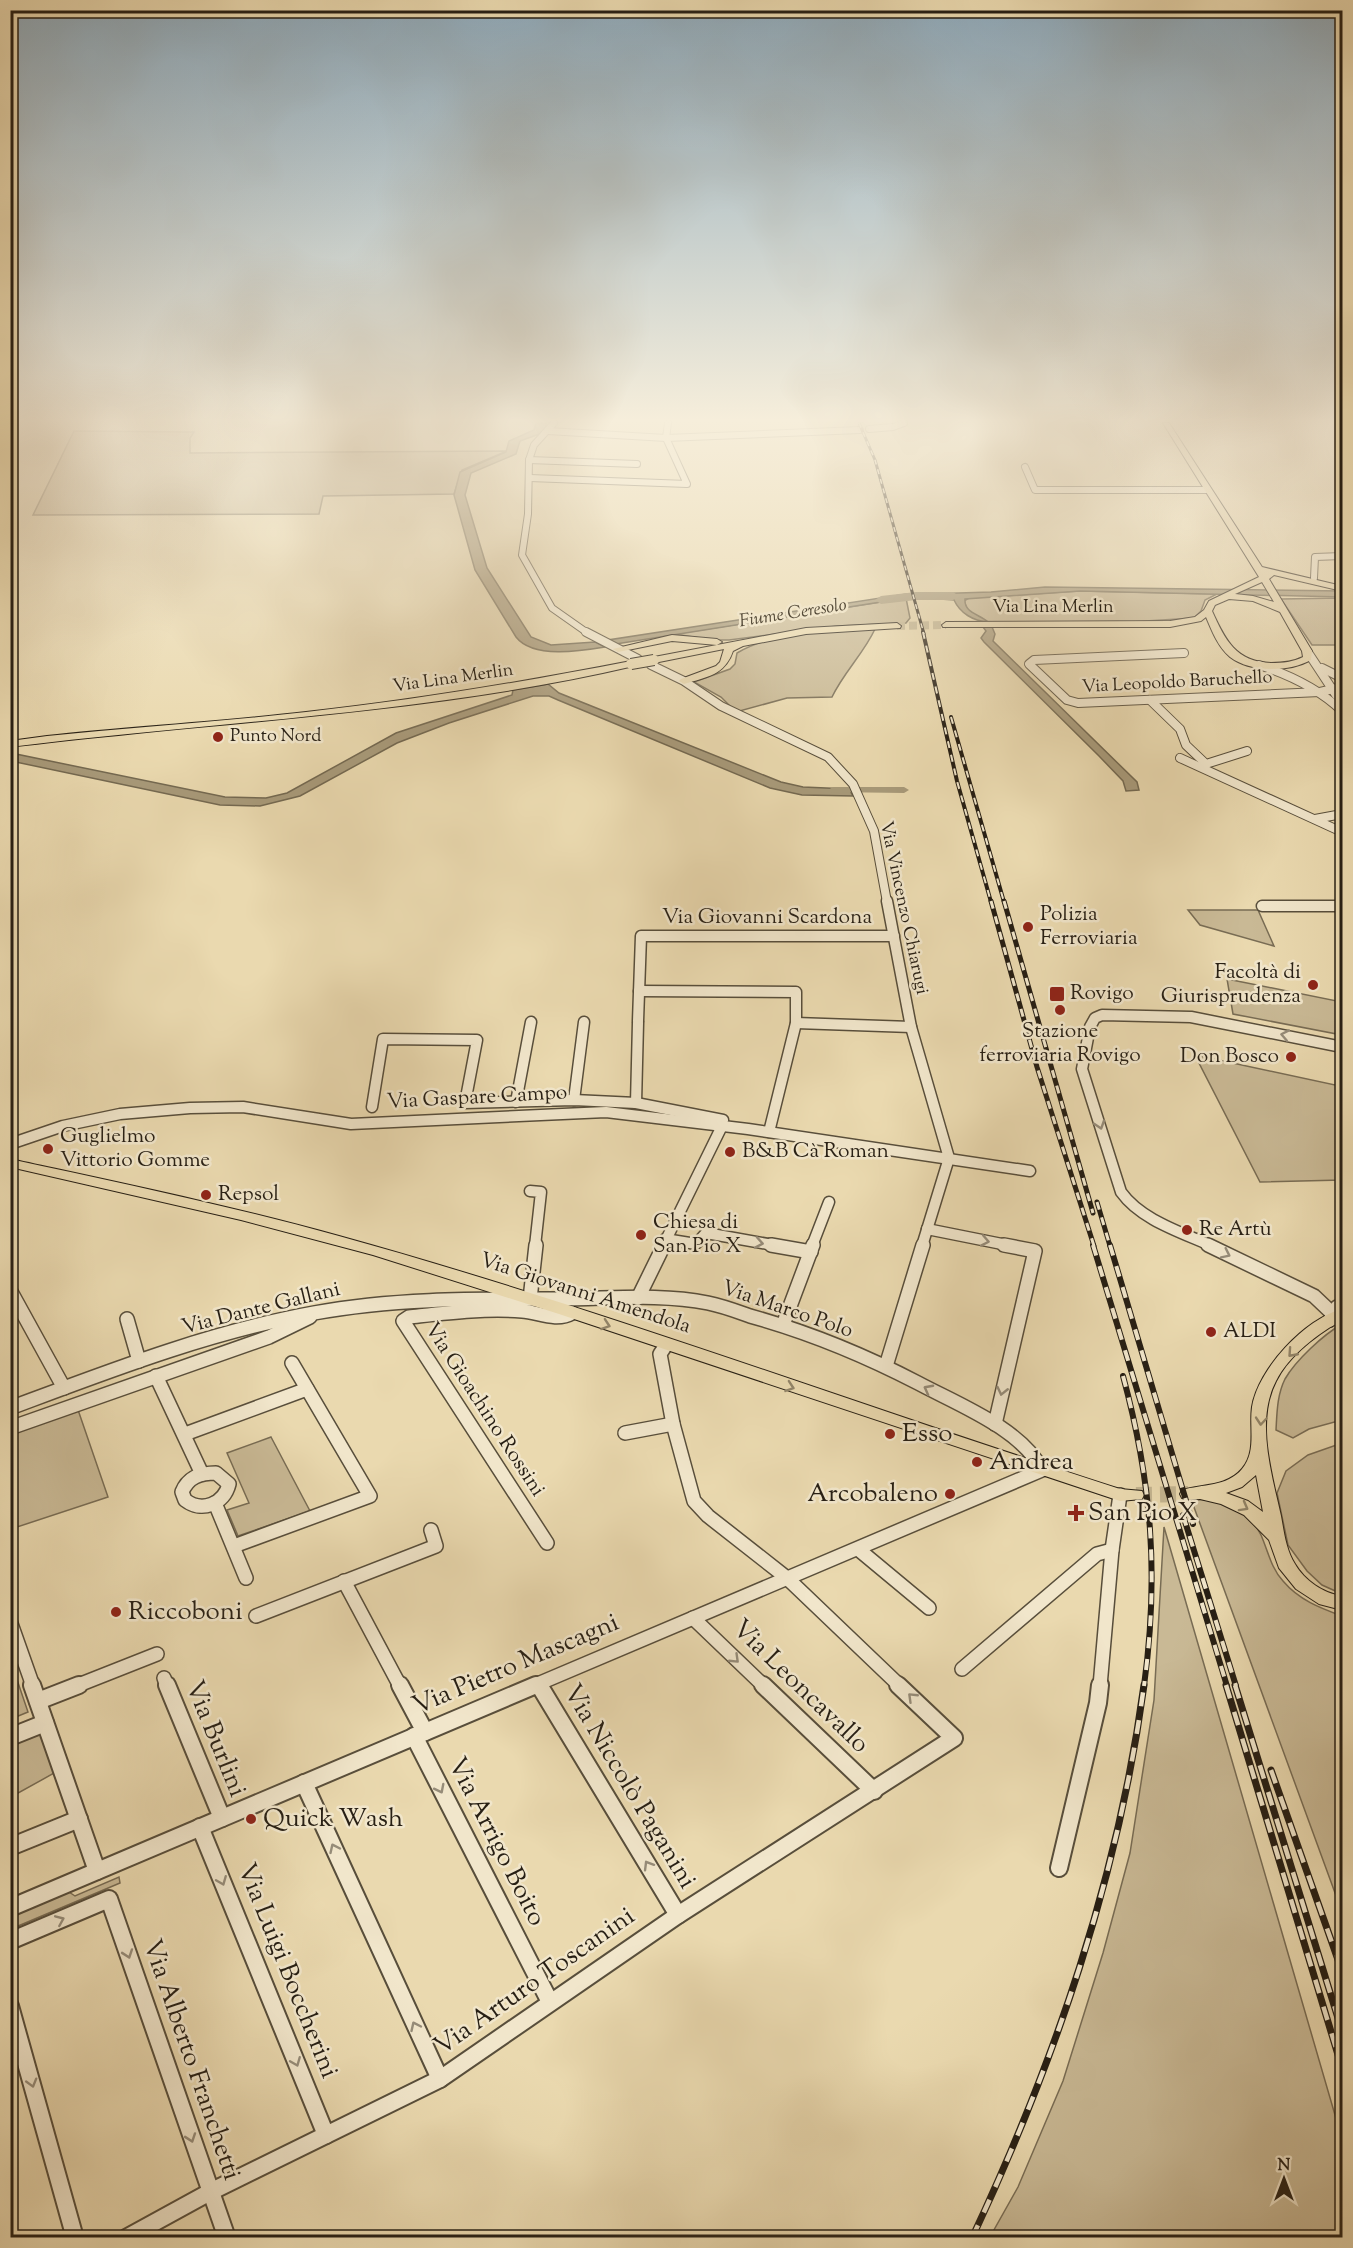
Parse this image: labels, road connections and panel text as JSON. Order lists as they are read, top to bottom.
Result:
{
  "streets": {
    "main road": ["Via Lina Merlin", "Via Giovanni Amendola"],
    "street": [
      "Via Leopoldo Baruchello",
      "Via Vincenzo Chiarugi",
      "Via Giovanni Scardona",
      "Via Gaspare Campo",
      "Via Dante Gallani",
      "Via Marco Polo",
      "Via Gioachino Rossini",
      "Via Pietro Mascagni",
      "Via Leoncavallo",
      "Via Burlini",
      "Via Niccolò Paganini",
      "Via Arrigo Boito",
      "Via Luigi Boccherini",
      "Via Arturo Toscanini",
      "Via Alberto Franchetti"
    ]
  },
  "crossings": [
    ["Via Lina Merlin", "Via Vincenzo Chiarugi"],
    ["Via Vincenzo Chiarugi", "Via Giovanni Scardona"],
    ["Via Vincenzo Chiarugi", "Via Gaspare Campo"],
    ["Via Giovanni Amendola", "Via Dante Gallani"],
    ["Via Giovanni Amendola", "Via Marco Polo"],
    ["Via Giovanni Amendola", "Via Gioachino Rossini"],
    ["Via Giovanni Amendola", "Via Pietro Mascagni"],
    ["Via Dante Gallani", "Via Marco Polo"],
    ["Via Marco Polo", "Via Pietro Mascagni"],
    ["Via Pietro Mascagni", "Via Leoncavallo"],
    ["Via Pietro Mascagni", "Via Burlini"],
    ["Via Pietro Mascagni", "Via Niccolò Paganini"],
    ["Via Pietro Mascagni", "Via Arrigo Boito"],
    ["Via Pietro Mascagni", "Via Luigi Boccherini"],
    ["Via Pietro Mascagni", "Via Arturo Toscanini"],
    ["Via Leoncavallo", "Via Arturo Toscanini"],
    ["Via Niccolò Paganini", "Via Arturo Toscanini"],
    ["Via Arrigo Boito", "Via Arturo Toscanini"],
    ["Via Luigi Boccherini", "Via Arturo Toscanini"],
    ["Via Arturo Toscanini", "Via Alberto Franchetti"]
  ],
  "one_way": [
    "Via Giovanni Amendola",
    "Via Leoncavallo",
    "Via Niccolò Paganini",
    "Via Arrigo Boito",
    "Via Luigi Boccherini"
  ],
  "water": ["Fiume Ceresolo"],
  "places": {
    "other": [
      "Punto Nord",
      "Polizia Ferroviaria",
      "Facoltà di Giurisprudenza",
      "Stazione ferroviaria Rovigo",
      "Don Bosco",
      "Guglielmo Vittorio Gomme",
      "B&B Cà Roman",
      "Repsol",
      "Re Artù",
      "Chiesa di San Pio X",
      "ALDI",
      "Esso",
      "Andrea",
      "Arcobaleno",
      "Riccoboni",
      "Quick Wash"
    ],
    "transit": ["Rovigo"],
    "health": ["San Pio X"]
  },
  "north": "top"
}
